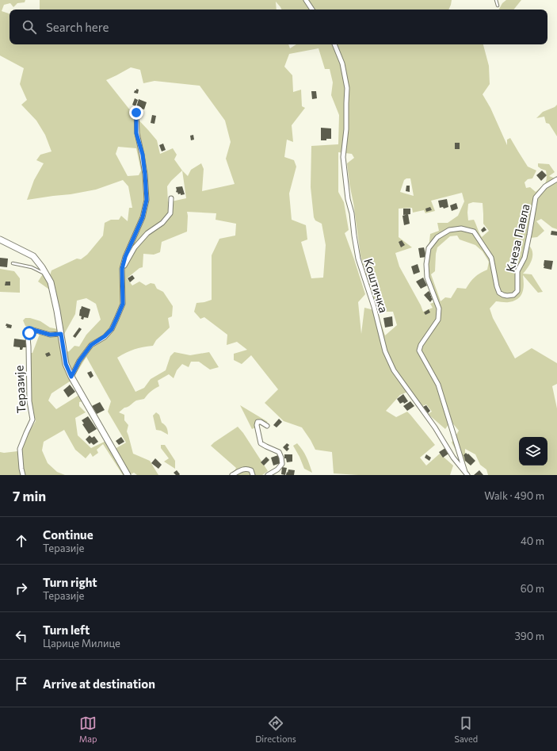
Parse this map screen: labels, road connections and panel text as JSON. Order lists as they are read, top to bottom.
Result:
{
  "streets": {
    "street": ["Кнеза Павла", "Коштичка", "Теразије"]
  },
  "crossings": [
    ["Кнеза Павла", "Коштичка"]
  ],
  "page": {
    "search": "Search here",
    "heading": ["7 min", "Walk · 490 m"],
    "list": [
      ["Continue", "Теразије", "40 m"],
      ["Turn right", "Теразије", "60 m"],
      ["Turn left", "Царице Милице", "390 m"],
      "Arrive at destination"
    ],
    "nav": ["Map", "Directions", "Saved"]
  }
}
